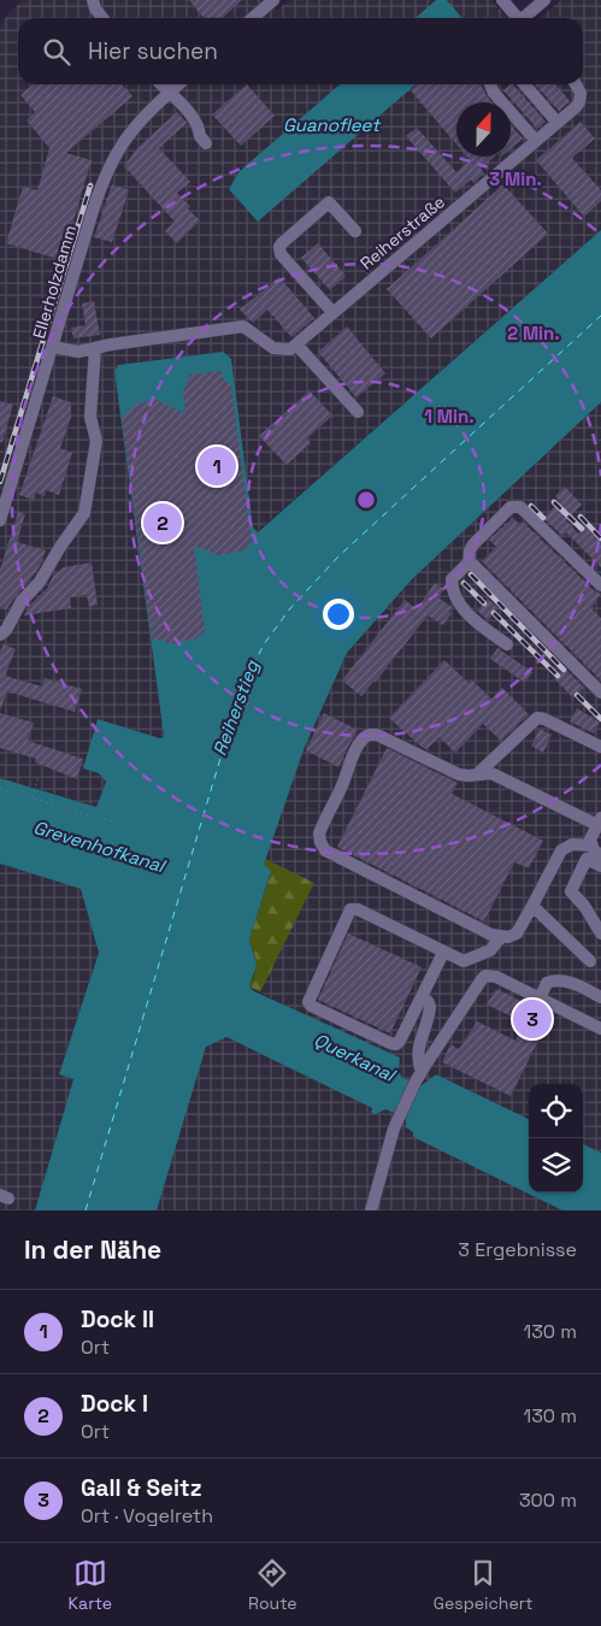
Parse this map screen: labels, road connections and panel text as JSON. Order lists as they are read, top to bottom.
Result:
{
  "streets": {
    "street": ["Reiherstraße", "Ellerholzdamm"]
  },
  "water": [
    "Guanofleet",
    "Reiherstieg",
    "Grevenhofkanal",
    "Querkanal"
  ],
  "north": "top",
  "page": {
    "search": "Hier suchen",
    "pins": ["1", "2", "3"],
    "heading": ["In der Nähe", "3 Ergebnisse"],
    "list": [
      {
        "mark": "1",
        "name": "Dock II",
        "note": "Ort",
        "value": "130 m"
      },
      {
        "mark": "2",
        "name": "Dock I",
        "note": "Ort",
        "value": "130 m"
      },
      {
        "mark": "3",
        "name": "Gall & Seitz",
        "note": "Ort · Vogelreth",
        "value": "300 m"
      }
    ],
    "nav": ["Karte", "Route", "Gespeichert"]
  },
  "rings": ["3 Min.", "2 Min.", "1 Min."]
}
